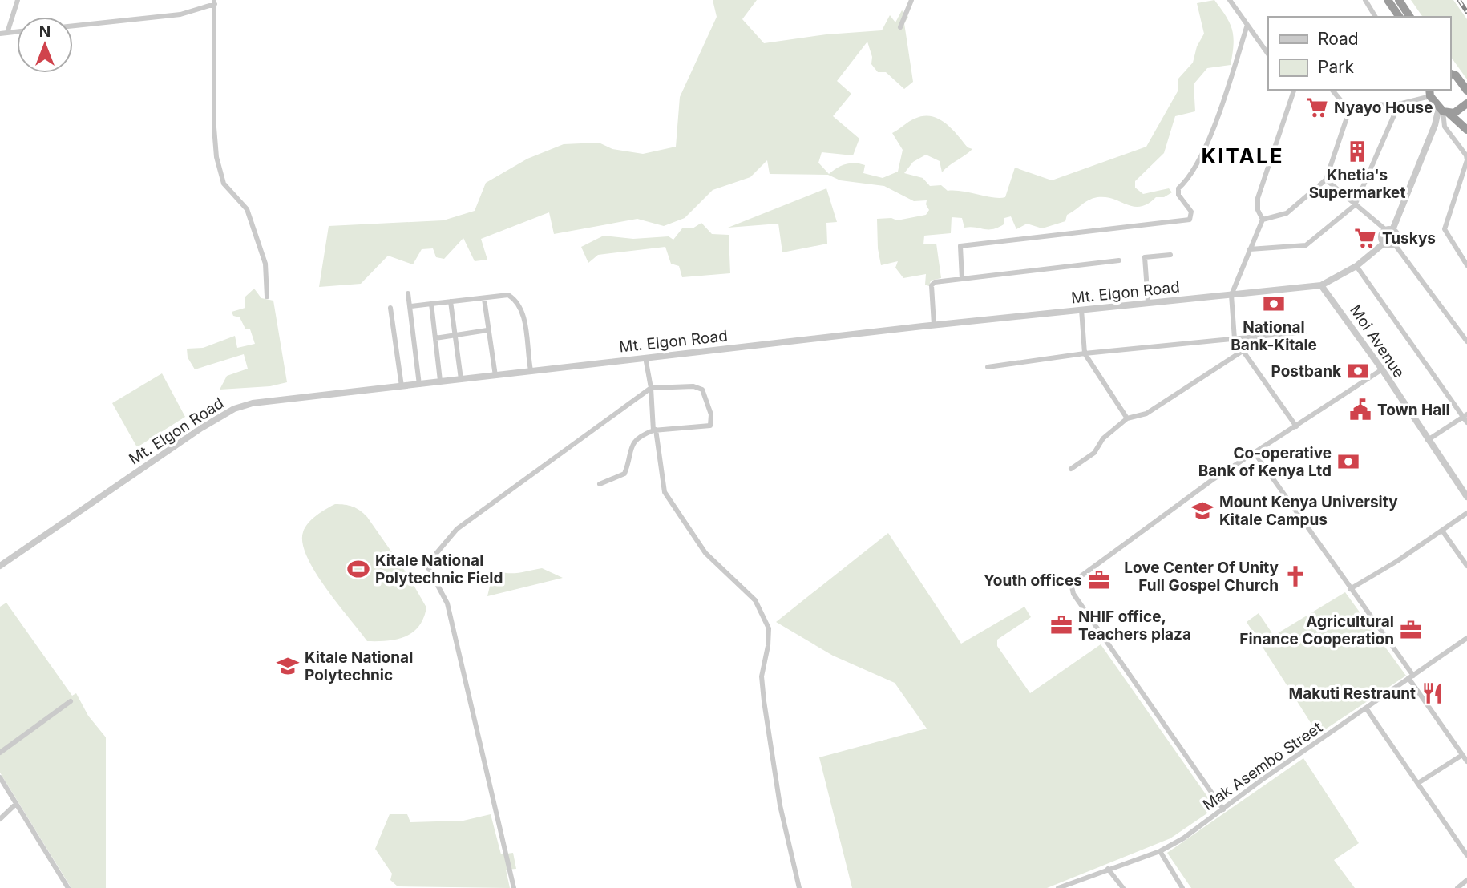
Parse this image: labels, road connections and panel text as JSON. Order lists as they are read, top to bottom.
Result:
{
  "streets": {
    "street": ["Mt. Elgon Road", "Moi Avenue", "Mak Asembo Street"]
  },
  "crossings": [
    ["Mt. Elgon Road", "Moi Avenue"]
  ],
  "districts": ["KITALE"],
  "places": {
    "supermarket": ["Nyayo House", "Tuskys"],
    "building": ["Khetia's Supermarket"],
    "bank": ["National Bank-Kitale", "Postbank", "Co-operative Bank of Kenya Ltd"],
    "public building": ["Town Hall"],
    "school or university": ["Mount Kenya University Kitale Campus", "Kitale National Polytechnic"],
    "sports": ["Kitale National Polytechnic Field"],
    "church": ["Love Center Of Unity Full Gospel Church"],
    "office": ["Youth offices", "NHIF office, Teachers plaza", "Agricultural Finance Cooperation"],
    "restaurant": ["Makuti Restraunt"]
  },
  "legend": ["Road", "Park"],
  "north": "top"
}
